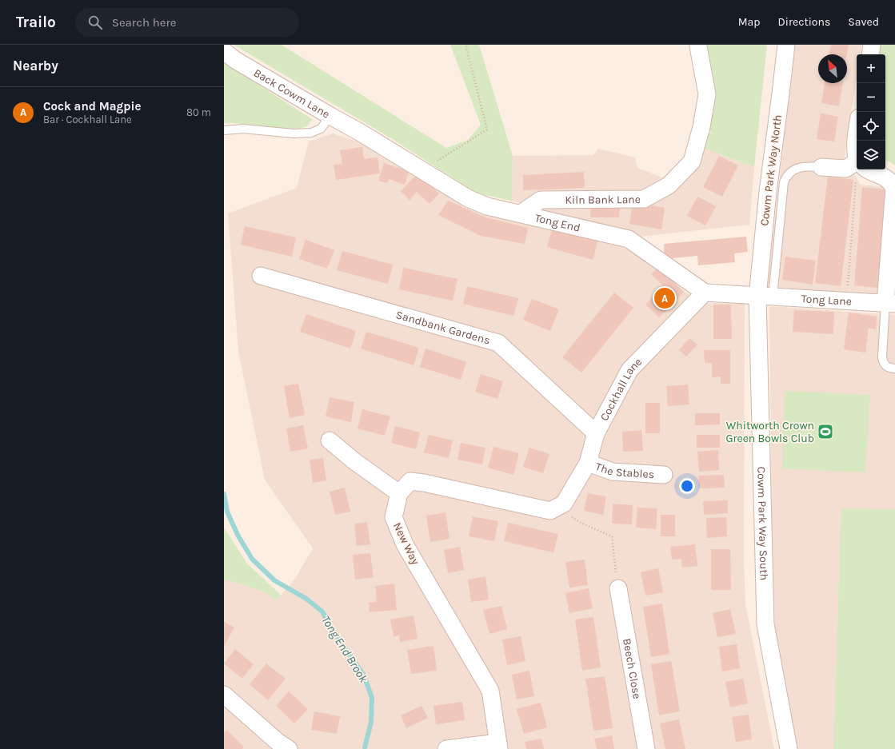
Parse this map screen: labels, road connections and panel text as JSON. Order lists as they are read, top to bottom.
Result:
{
  "streets": {
    "street": [
      "Back Cowm Lane",
      "Cowm Park Way North",
      "Kiln Bank Lane",
      "Tong End",
      "Tong Lane",
      "Sandbank Gardens",
      "Cockhall Lane",
      "The Stables",
      "Cowm Park Way South",
      "New Way",
      "Beech Close"
    ]
  },
  "crossings": [
    ["Back Cowm Lane", "Tong End"],
    ["Cowm Park Way North", "Tong Lane"],
    ["Cowm Park Way North", "Cowm Park Way South"],
    ["Kiln Bank Lane", "Tong End"],
    ["Tong End", "Cockhall Lane"],
    ["Tong Lane", "Cowm Park Way South"],
    ["Sandbank Gardens", "Cockhall Lane"],
    ["Cockhall Lane", "The Stables"],
    ["Cockhall Lane", "New Way"]
  ],
  "water": ["Tong End Brook"],
  "places": {
    "sports": ["Whitworth Crown Green Bowls Club"]
  },
  "north": "top left",
  "page": {
    "header": "Trailo",
    "search": "Search here",
    "nav": ["Map", "Directions", "Saved"],
    "heading": "Nearby",
    "map_buttons": ["+", "−"],
    "list": [
      {
        "mark": "A",
        "name": "Cock and Magpie",
        "note": "Bar · Cockhall Lane",
        "value": "80 m"
      }
    ],
    "pins": "A"
  }
}
